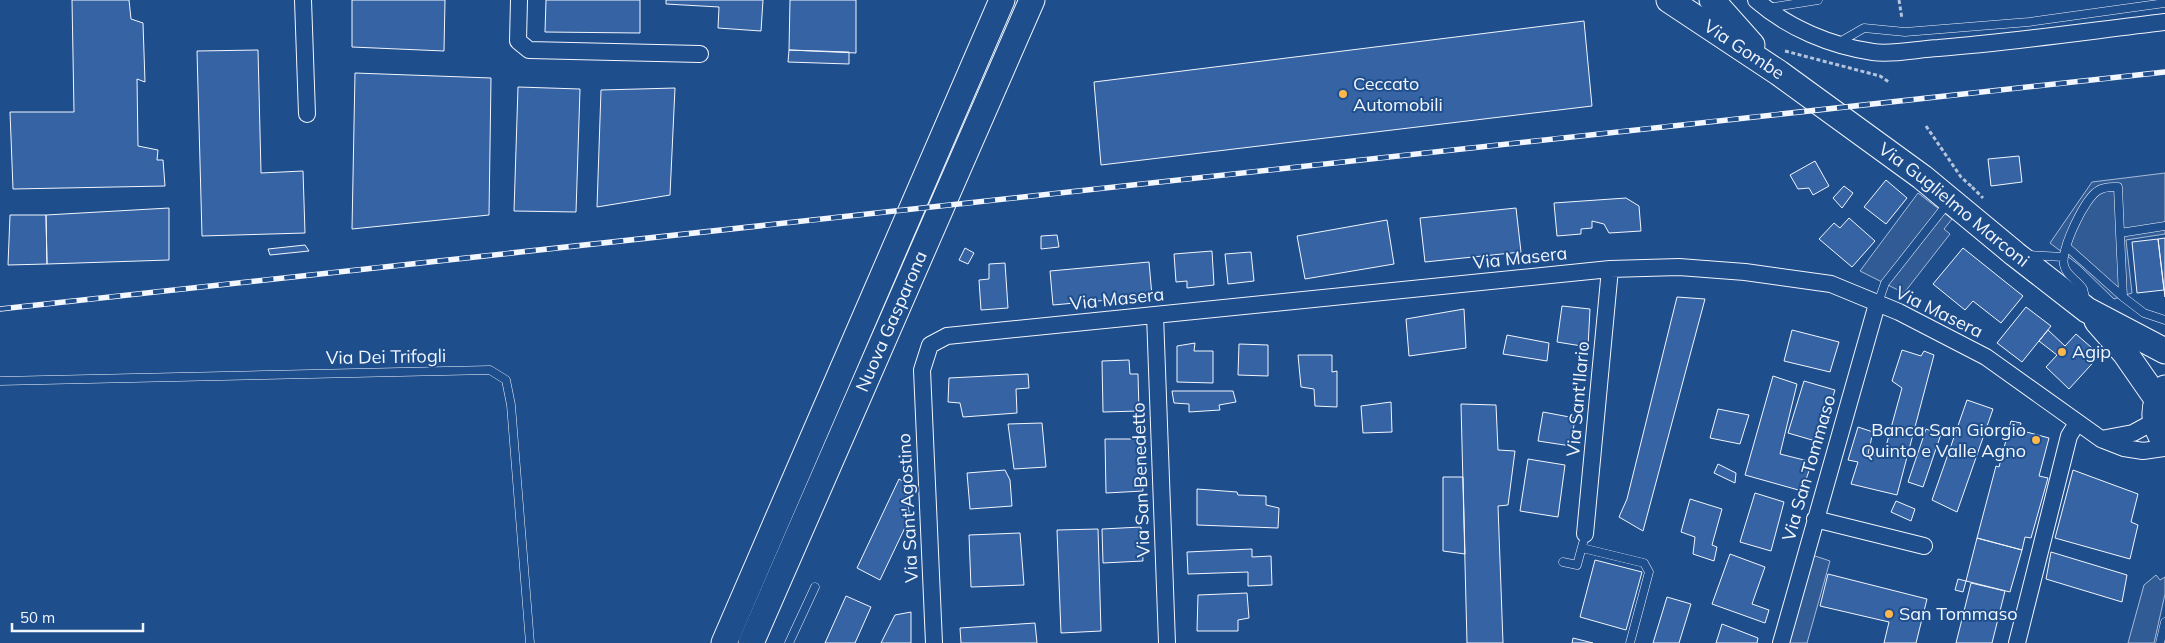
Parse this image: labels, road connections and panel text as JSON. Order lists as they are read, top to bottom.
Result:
{
  "streets": {
    "main road": ["Via Gombe", "Via Guglielmo Marconi", "Nuova Gasparona"],
    "street": [
      "Via Masera",
      "Via Sant'Ilario",
      "Via San Tommaso",
      "Via San Benedetto",
      "Via Sant'Agostino"
    ],
    "lane": ["Via Dei Trifogli"]
  },
  "crossings": [
    ["Via Gombe", "Via Guglielmo Marconi"],
    ["Via Masera", "Via Sant'Ilario"],
    ["Via Masera", "Via San Tommaso"],
    ["Via Masera", "Via San Benedetto"],
    ["Via Masera", "Via Sant'Agostino"]
  ],
  "places": [
    "Ceccato Automobili",
    "Agip",
    "Banca San Giorgio Quinto e Valle Agno",
    "San Tommaso"
  ],
  "scale_bar": "50 m"
}
